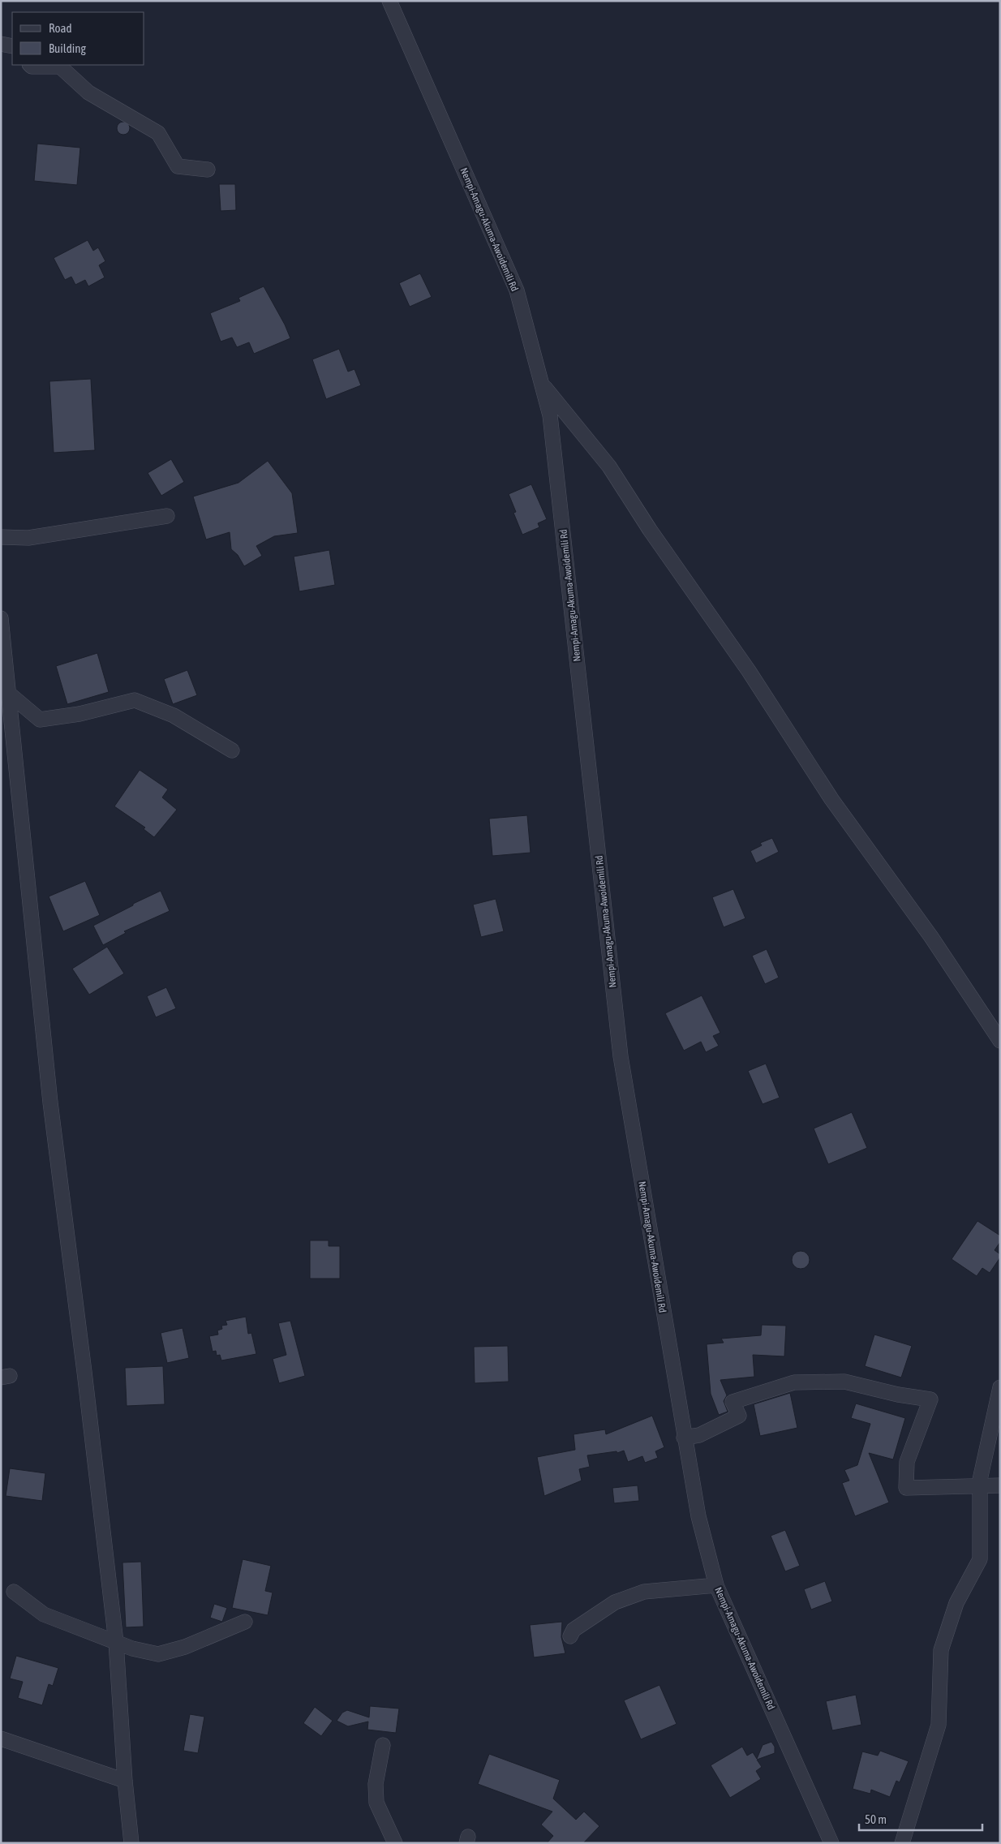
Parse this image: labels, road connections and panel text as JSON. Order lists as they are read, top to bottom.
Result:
{
  "streets": {
    "street": ["Nempi-Amagu-Akuma-Awoidemili Rd"]
  },
  "legend": ["Road", "Building"],
  "scale_bar": "50 m"
}
